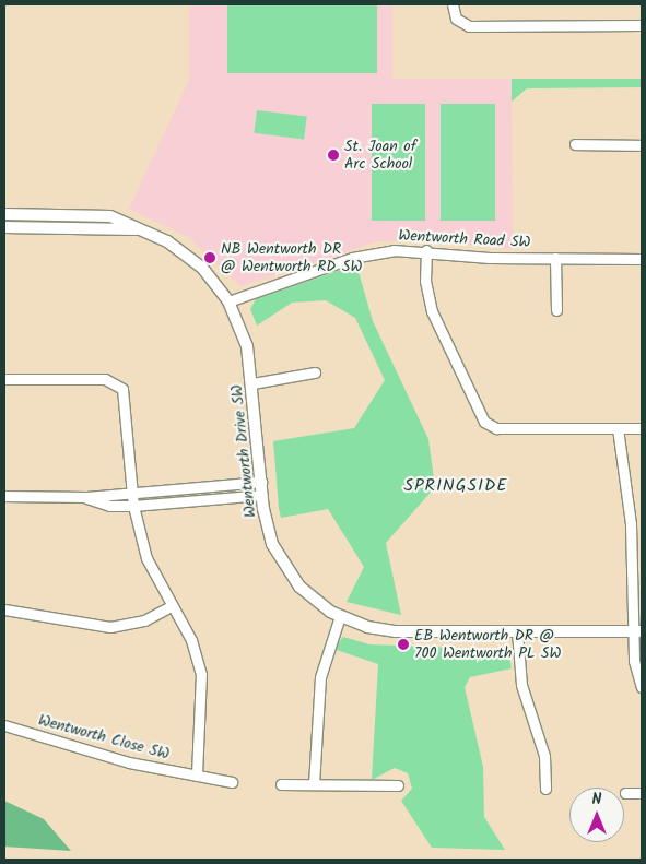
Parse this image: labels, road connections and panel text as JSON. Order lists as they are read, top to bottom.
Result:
{
  "streets": {
    "street": ["Wentworth Road SW", "Wentworth Drive SW", "Wentworth Close SW"]
  },
  "crossings": [
    ["Wentworth Road SW", "Wentworth Drive SW"]
  ],
  "districts": ["SPRINGSIDE"],
  "places": ["St. Joan of Arc School", "NB Wentworth DR @ Wentworth RD SW", "EB Wentworth DR @ 700 Wentworth PL SW"],
  "north": "top"
}
